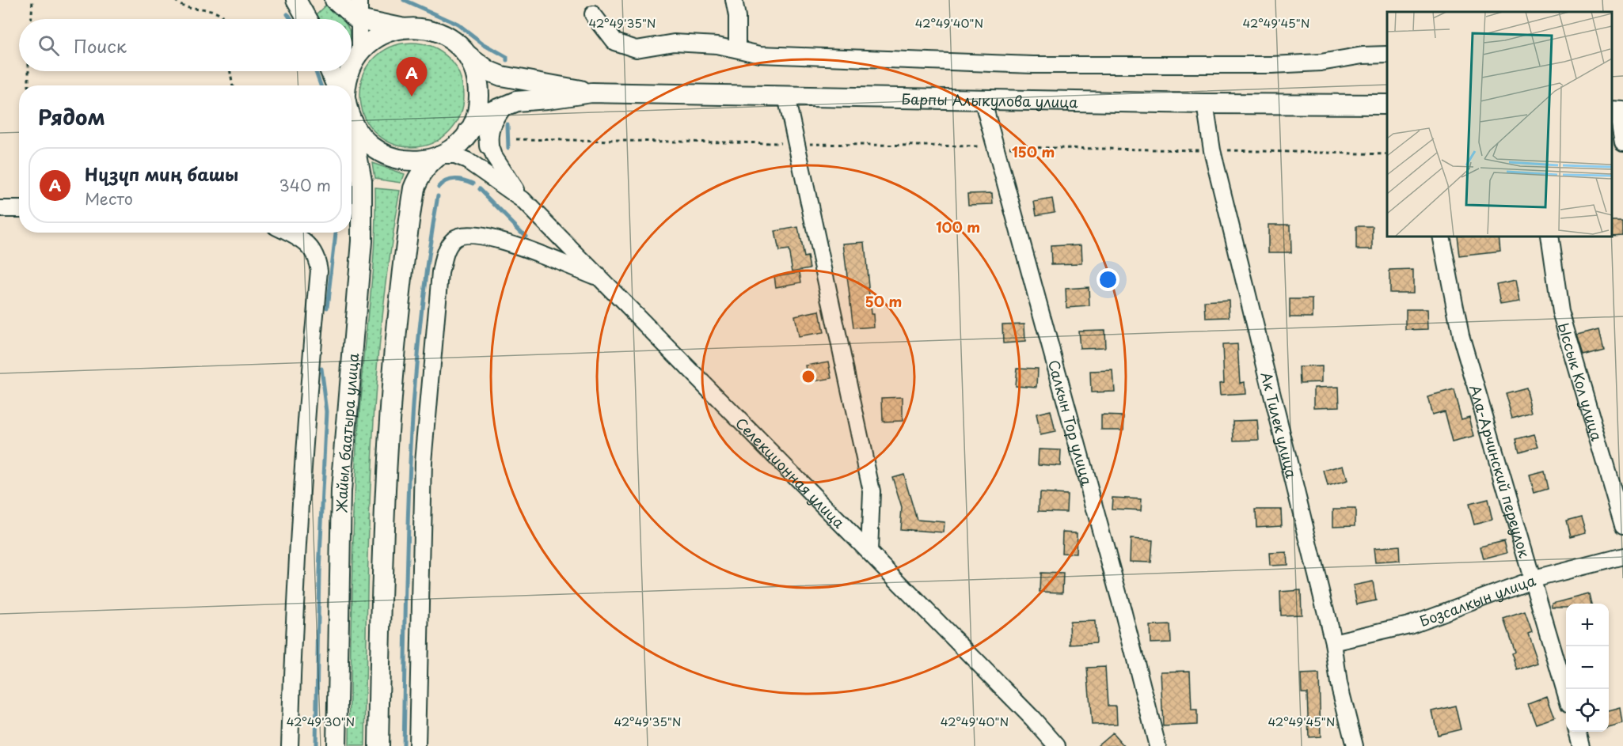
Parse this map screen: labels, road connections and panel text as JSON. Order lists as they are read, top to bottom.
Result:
{
  "streets": {
    "main road": ["Барпы Алыкулова улица", "Жайыл баатыра улица"],
    "street": [
      "Ыссык Кол улица",
      "Салкын Тор улица",
      "Ак Тилек улица",
      "Ала-Арчинский переулок",
      "Селекционная улица",
      "Бозсалкын улица"
    ]
  },
  "crossings": [
    ["Барпы Алыкулова улица", "Салкын Тор улица"],
    ["Барпы Алыкулова улица", "Ак Тилек улица"],
    ["Барпы Алыкулова улица", "Селекционная улица"],
    ["Ак Тилек улица", "Бозсалкын улица"],
    ["Ала-Арчинский переулок", "Бозсалкын улица"]
  ],
  "page": {
    "search": "Поиск",
    "pins": "A",
    "heading": "Рядом",
    "list": [
      {
        "mark": "A",
        "name": "Нүзүп миң башы",
        "note": "Место",
        "value": "340 m"
      }
    ],
    "map_buttons": ["+", "−"]
  },
  "coordinates": [
    "42°49'35\"N",
    "42°49'40\"N",
    "42°49'45\"N",
    "42°49'30\"N"
  ],
  "rings": ["150 m", "100 m", "50 m"]
}
